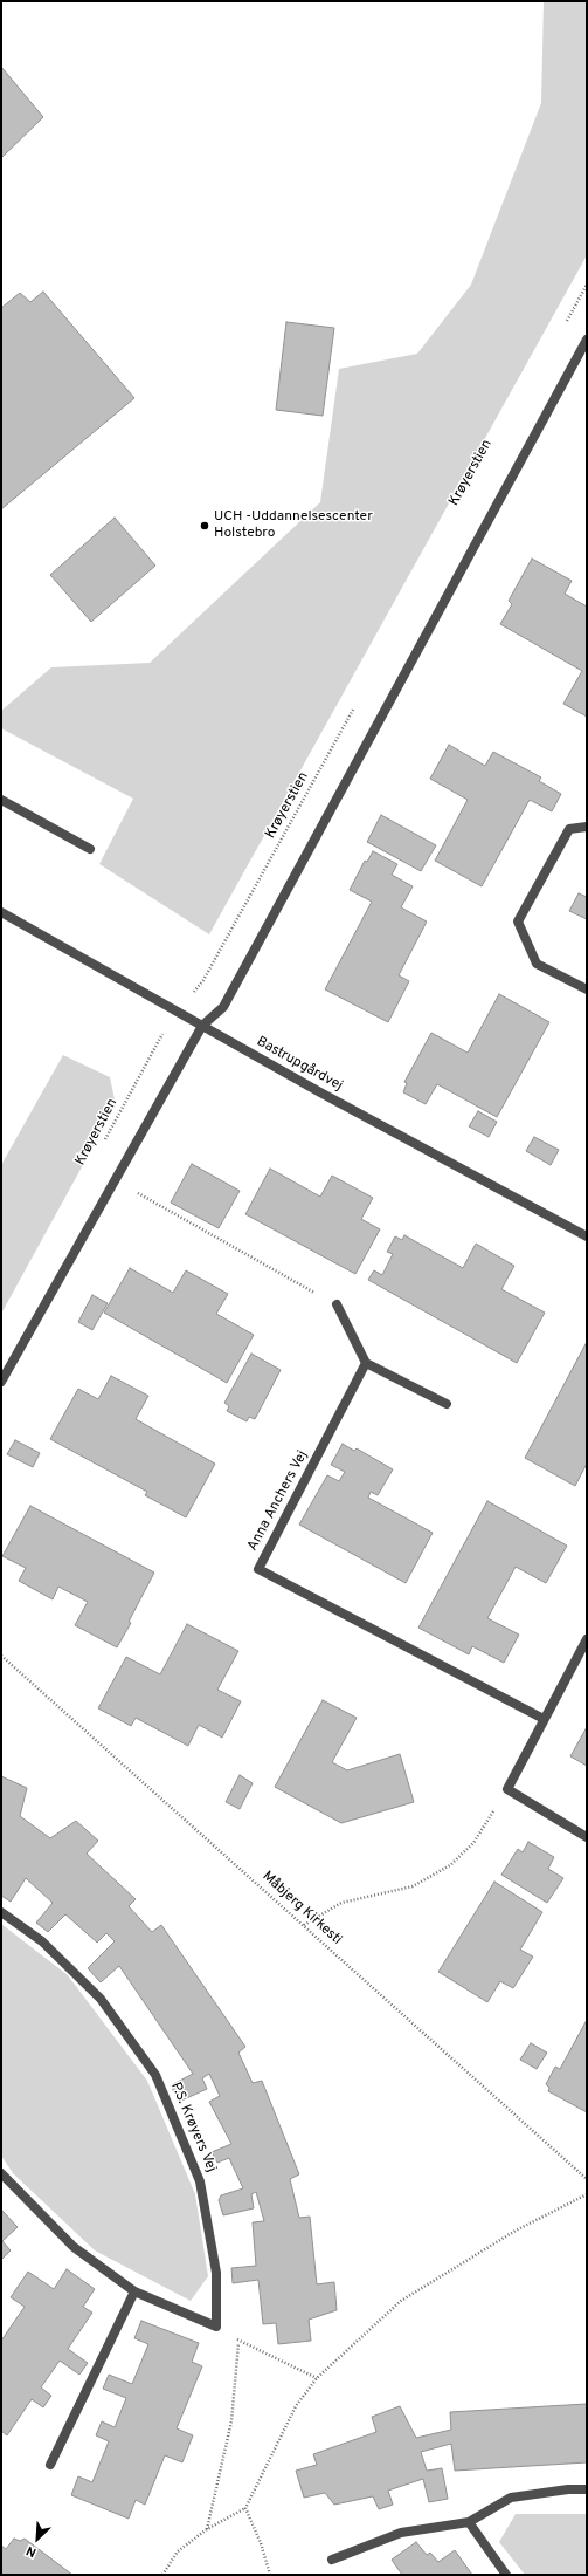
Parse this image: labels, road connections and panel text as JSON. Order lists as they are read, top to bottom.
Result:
{
  "streets": {
    "street": ["Bastrupgårdvej", "Anna Anchers Vej", "P.S. Krøyers Vej"],
    "path": ["Krøyerstien", "Måbjerg Kirkesti"]
  },
  "crossings": [
    ["Krøyerstien", "Bastrupgårdvej"]
  ],
  "places": ["UCH -Uddannelsescenter Holstebro"],
  "north": "bottom left"
}
